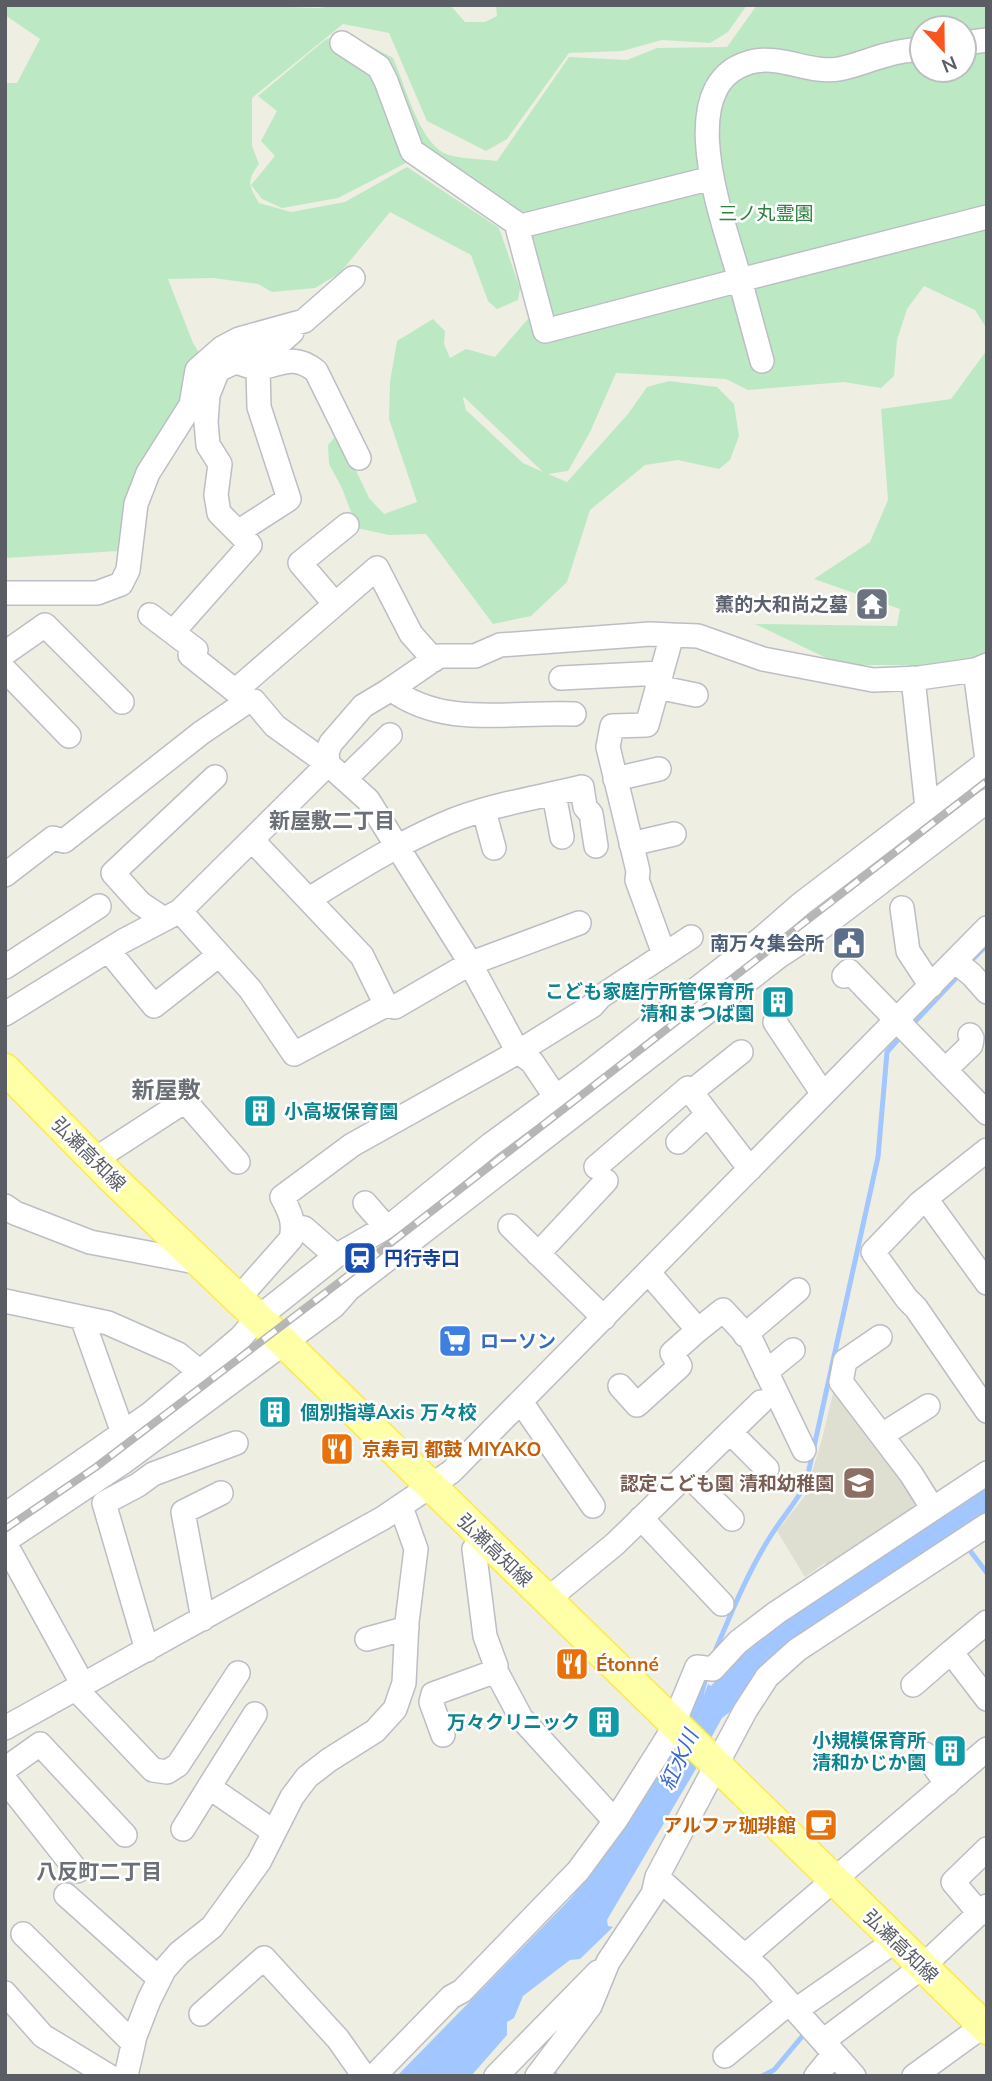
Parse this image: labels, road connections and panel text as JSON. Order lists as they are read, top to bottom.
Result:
{
  "streets": {
    "main road": ["弘瀬高知線"]
  },
  "districts": ["新屋敷二丁目", "新屋敷", "八反町二丁目"],
  "water": ["紅水川"],
  "parks": ["三ノ丸霊園"],
  "places": {
    "temple": ["薫的大和尚之墓"],
    "public building": ["南万々集会所"],
    "building": [
      "こども家庭庁所管保育所 清和まつば園",
      "小高坂保育園",
      "個別指導Axis 万々校",
      "万々クリニック",
      "小規模保育所 清和かじか園"
    ],
    "station": ["円行寺口"],
    "supermarket": ["ローソン"],
    "restaurant": ["京寿司 都鼓 MIYAKO", "Étonné"],
    "school or university": ["認定こども園 清和幼稚園"],
    "cafe": ["アルファ珈琲館"]
  },
  "north": "bottom"
}
